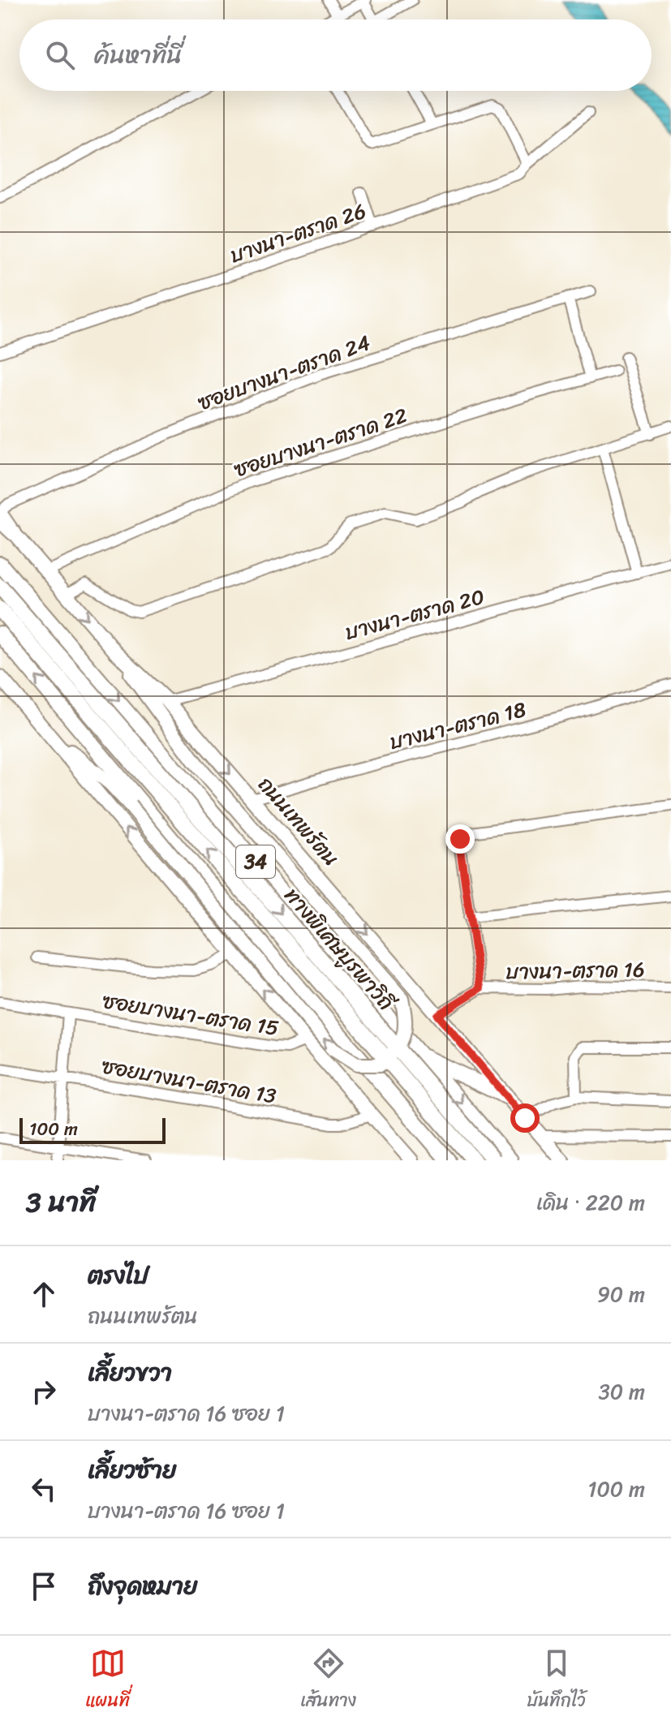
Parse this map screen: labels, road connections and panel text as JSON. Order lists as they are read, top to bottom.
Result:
{
  "streets": {
    "highway": ["34", "ทางพิเศษบูรพาวิถี"],
    "main road": ["ถนนเทพรัตน"],
    "street": [
      "บางนา-ตราด 26",
      "ซอยบางนา-ตราด 24",
      "ซอยบางนา-ตราด 22",
      "บางนา-ตราด 20",
      "บางนา-ตราด 18",
      "บางนา-ตราด 16",
      "ซอยบางนา-ตราด 15",
      "ซอยบางนา-ตราด 13"
    ]
  },
  "crossings": [
    ["ซอยบางนา-ตราด 24", "ถนนเทพรัตน"],
    ["ซอยบางนา-ตราด 22", "ถนนเทพรัตน"],
    ["บางนา-ตราด 20", "ถนนเทพรัตน"],
    ["บางนา-ตราด 18", "ถนนเทพรัตน"],
    ["34", "ทางพิเศษบูรพาวิถี"]
  ],
  "scale_bar": "100 m",
  "page": {
    "search": "ค้นหาที่นี่",
    "scale": "100 m",
    "heading": ["3 นาที", "เดิน · 220 m"],
    "list": [
      ["ตรงไป", "ถนนเทพรัตน", "90 m"],
      ["เลี้ยวขวา", "บางนา-ตราด 16 ซอย 1", "30 m"],
      ["เลี้ยวซ้าย", "บางนา-ตราด 16 ซอย 1", "100 m"],
      "ถึงจุดหมาย"
    ],
    "nav": ["แผนที่", "เส้นทาง", "บันทึกไว้"]
  }
}
